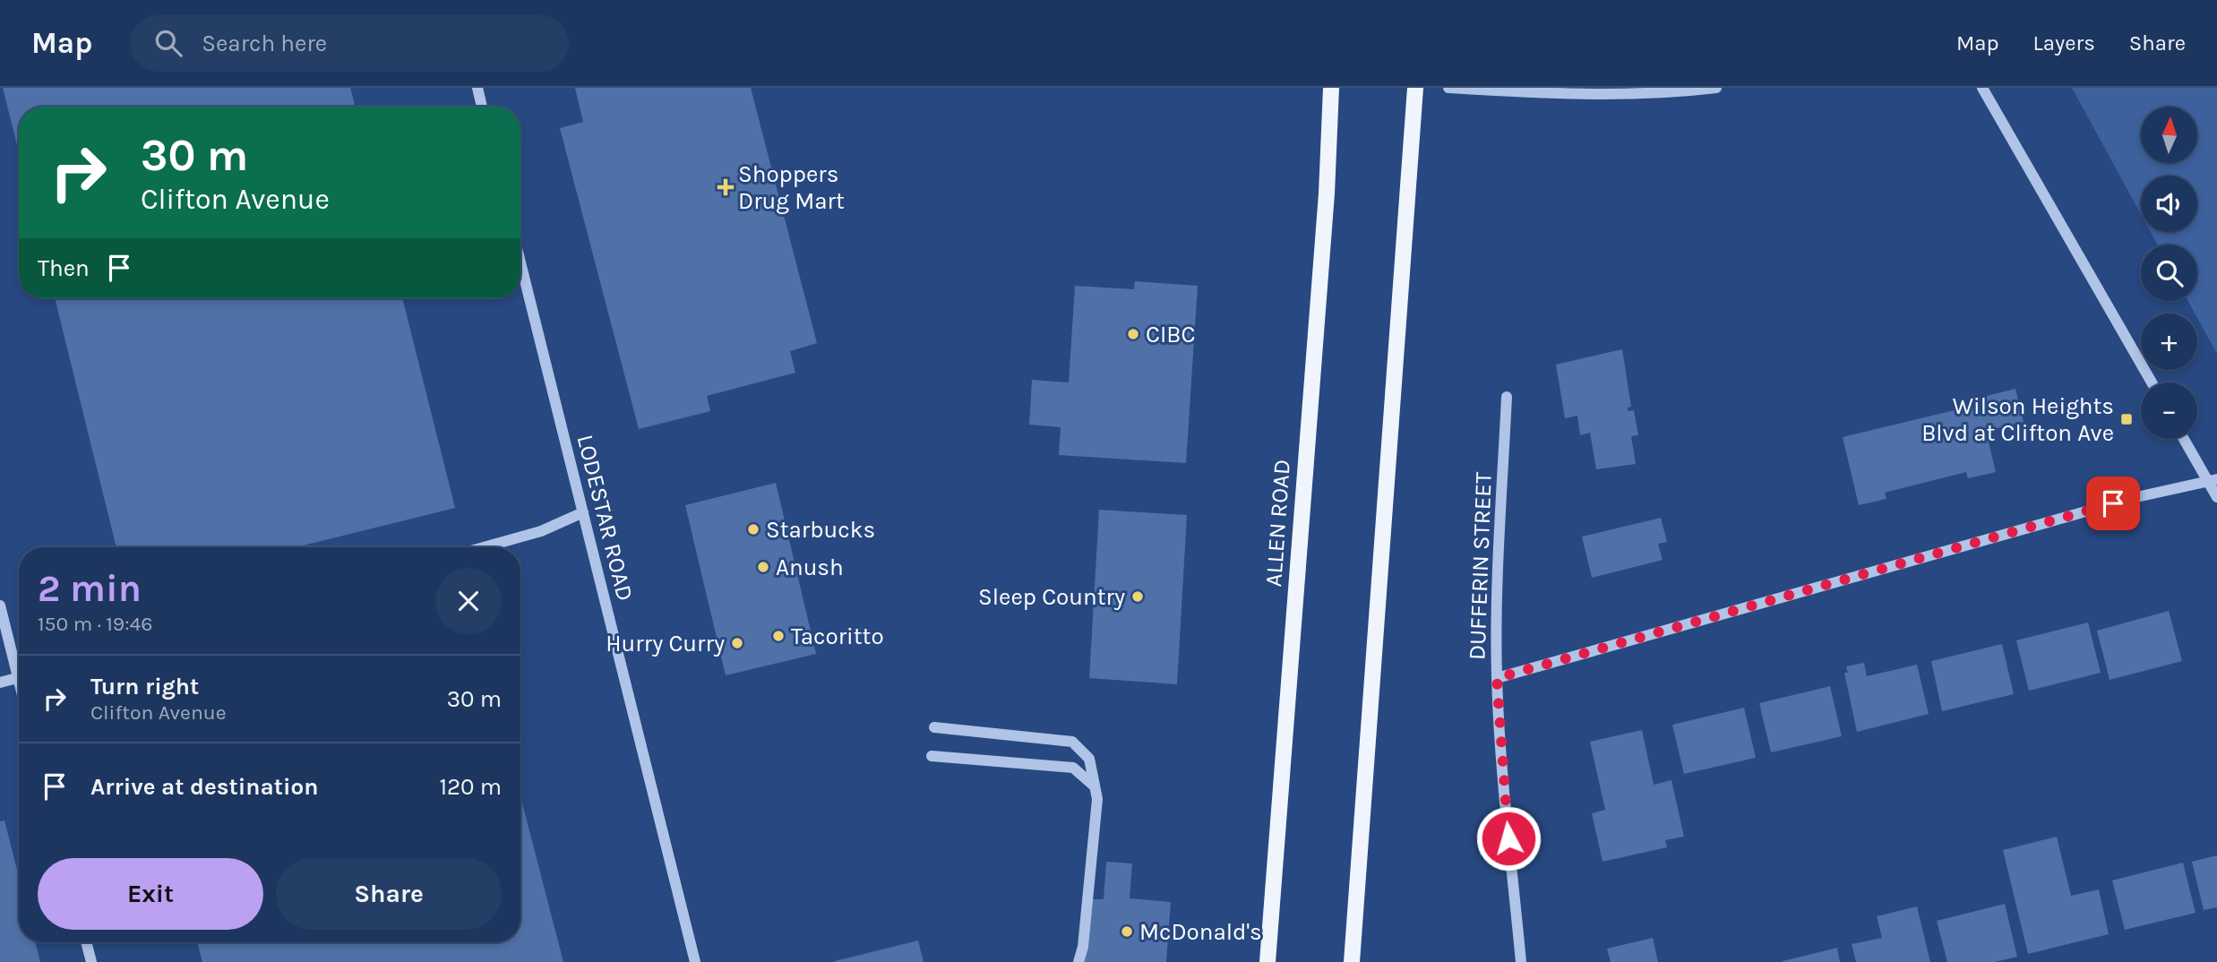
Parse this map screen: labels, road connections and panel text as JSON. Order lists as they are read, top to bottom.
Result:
{
  "streets": {
    "main road": ["ALLEN ROAD"],
    "street": ["LODESTAR ROAD", "DUFFERIN STREET"]
  },
  "places": {
    "health": ["Shoppers Drug Mart"],
    "other": [
      "CIBC",
      "Starbucks",
      "Anush",
      "Sleep Country",
      "Tacoritto",
      "Hurry Curry",
      "McDonald's"
    ],
    "transit": ["Wilson Heights Blvd at Clifton Ave"]
  },
  "north": "top",
  "page": {
    "header": "Map",
    "search": "Search here",
    "nav": ["Map", "Layers", "Share"],
    "map_buttons": ["+", "−"],
    "turn": ["30 m", "Clifton Avenue"],
    "then": "Then",
    "heading": ["2 min", "150 m · 19:46"],
    "list": [
      {
        "name": "Turn right",
        "note": "Clifton Avenue",
        "value": "30 m"
      },
      {
        "name": "Arrive at destination",
        "value": "120 m"
      }
    ],
    "buttons": ["Exit", "Share"]
  }
}
